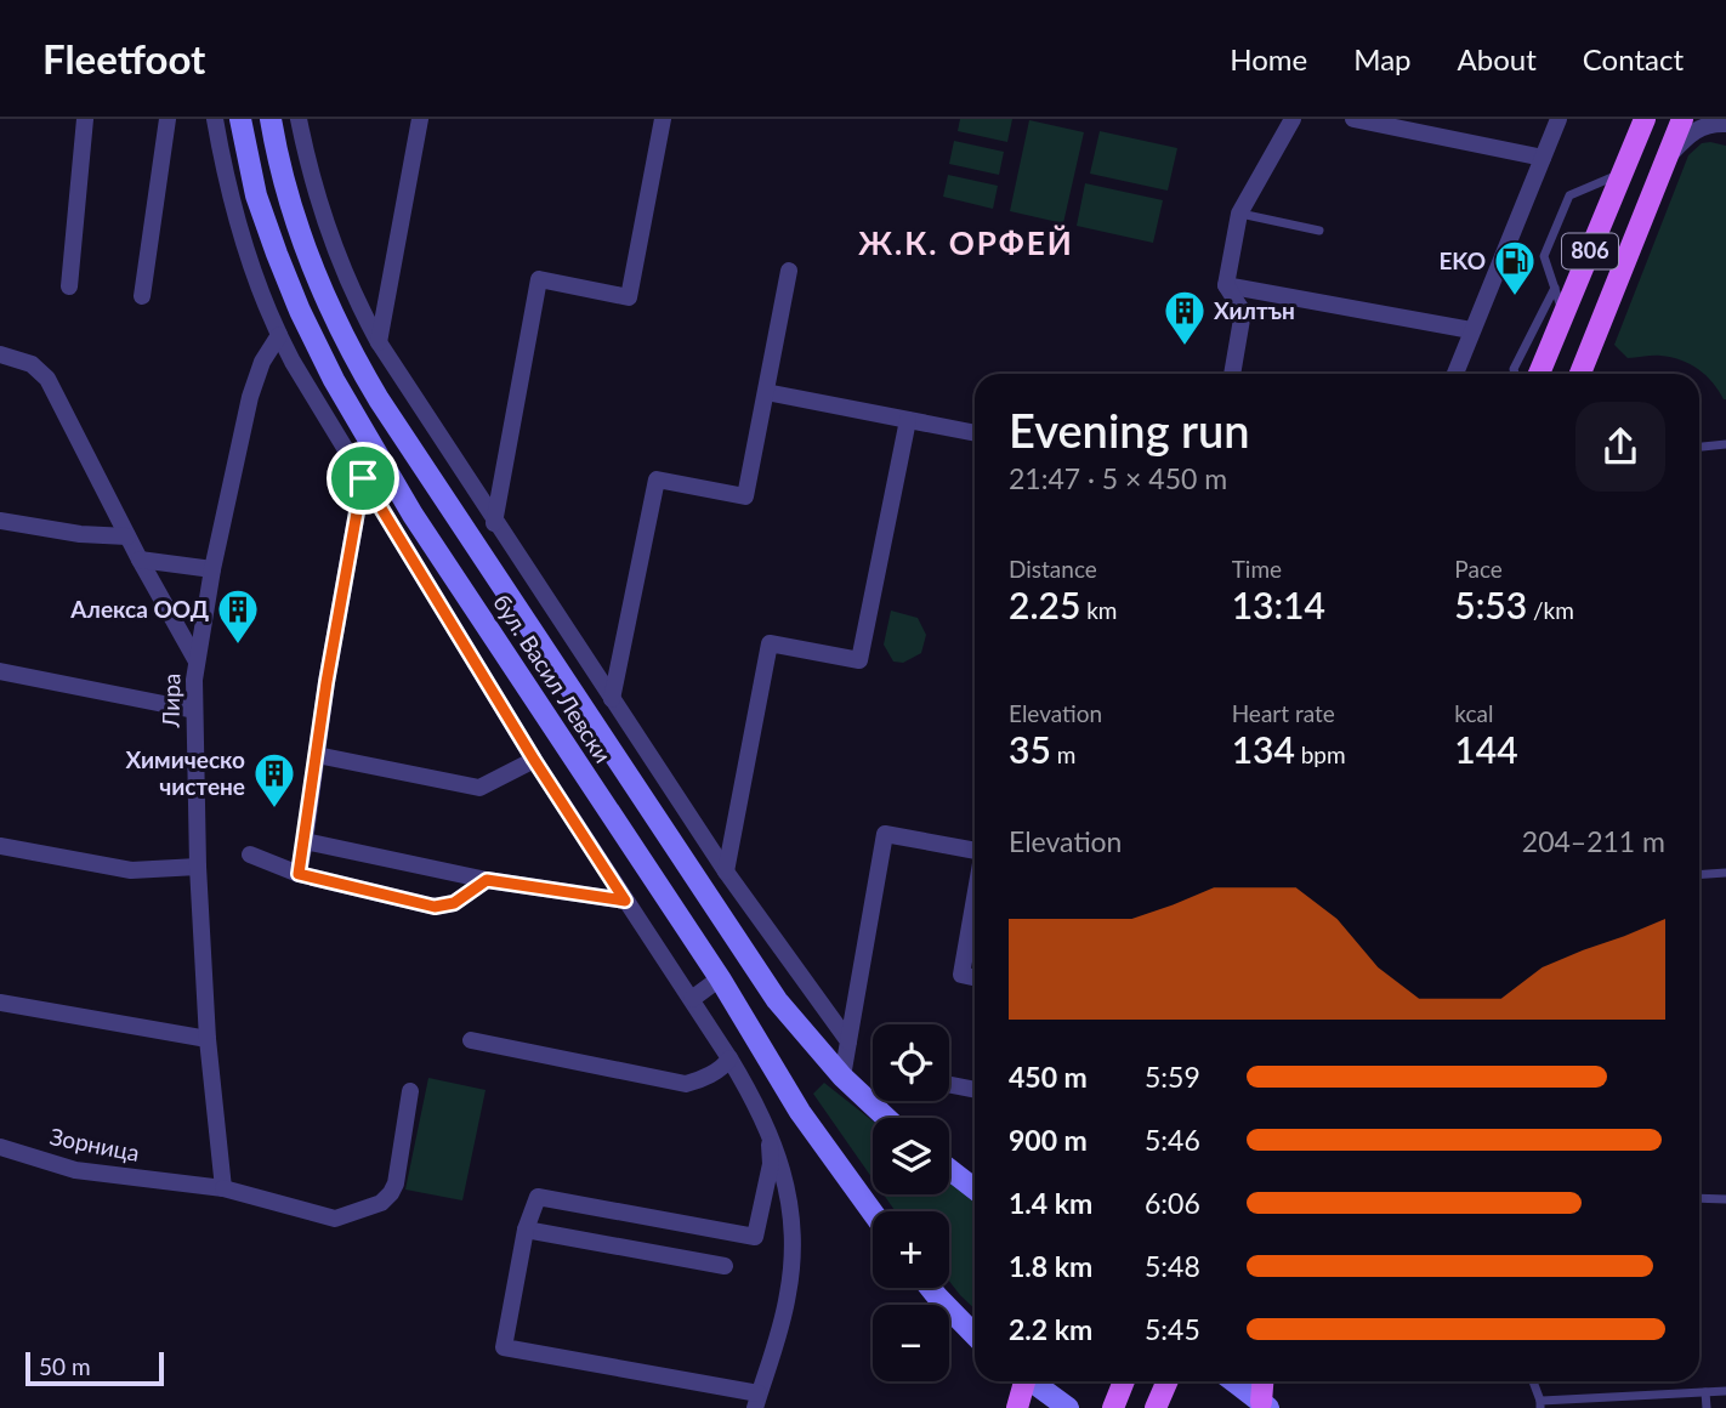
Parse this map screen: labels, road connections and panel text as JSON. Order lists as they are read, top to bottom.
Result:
{
  "streets": {
    "main road": ["806", "бул. Васил Левски"],
    "street": ["Лира", "Зорница"]
  },
  "crossings": [
    ["Лира", "Зорница"]
  ],
  "districts": ["Ж.К. ОРФЕЙ"],
  "places": {
    "fuel station": ["EKO"],
    "building": ["Хилтън", "Алекса ООД", "Химическо чистене"]
  },
  "scale_bar": "50 m",
  "page": {
    "header": "Fleetfoot",
    "nav": [
      "Home",
      "Map",
      "About",
      "Contact"
    ],
    "heading": ["Evening run", "21:47 · 5 × 450 m"],
    "stats": [
      ["Distance", "2.25 km"],
      ["Time", "13:14"],
      ["Pace", "5:53 /km"],
      ["Elevation", "35 m"],
      ["Heart rate", "134 bpm"],
      ["kcal", "144"]
    ],
    "chart": ["Elevation", "204–211 m"],
    "map_buttons": ["+", "−"],
    "list": [
      {
        "name": "450 m",
        "note": "5:59"
      },
      {
        "name": "900 m",
        "note": "5:46"
      },
      {
        "name": "1.4 km",
        "note": "6:06"
      },
      {
        "name": "1.8 km",
        "note": "5:48"
      },
      {
        "name": "2.2 km",
        "note": "5:45"
      }
    ],
    "scale": "50 m"
  }
}
